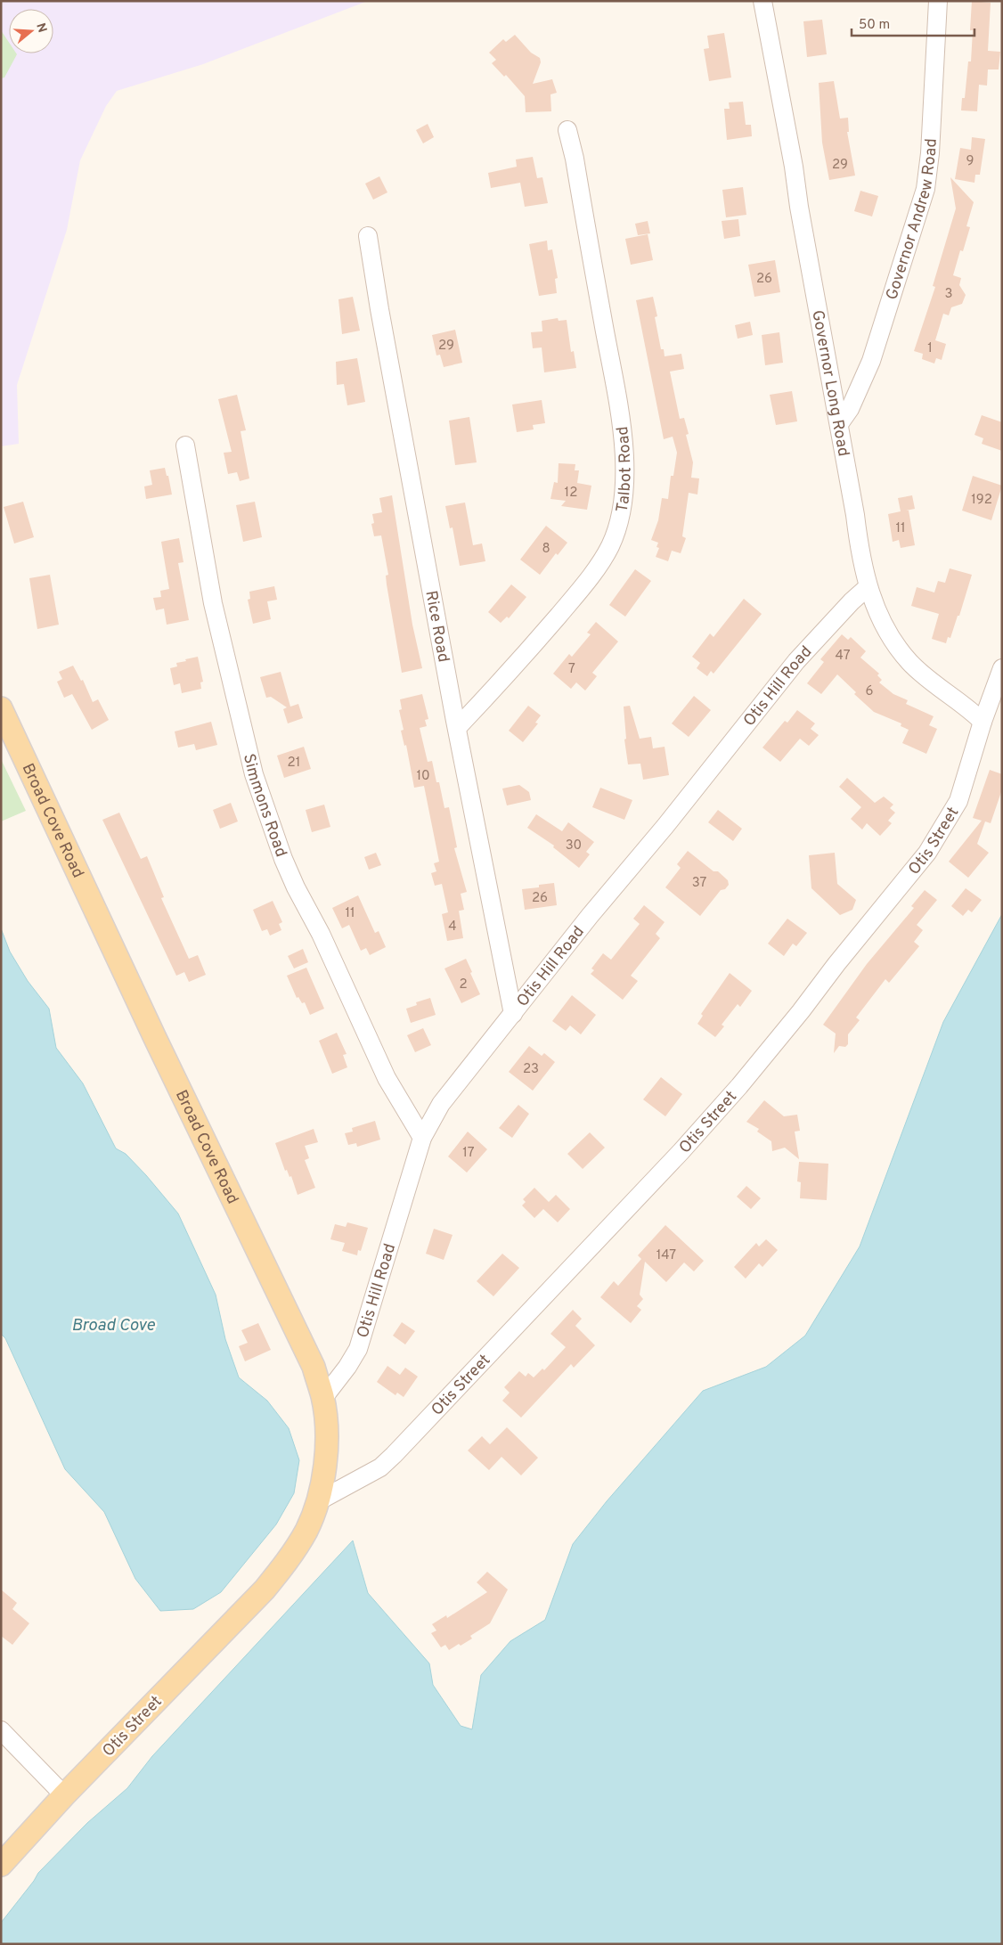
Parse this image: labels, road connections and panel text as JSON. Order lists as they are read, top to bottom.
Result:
{
  "streets": {
    "main road": ["Broad Cove Road", "Otis Street"],
    "street": [
      "Governor Andrew Road",
      "Governor Long Road",
      "Talbot Road",
      "Rice Road",
      "Otis Hill Road",
      "Simmons Road"
    ]
  },
  "crossings": [
    ["Governor Andrew Road", "Governor Long Road"],
    ["Governor Long Road", "Otis Hill Road"],
    ["Governor Long Road", "Otis Street"],
    ["Talbot Road", "Rice Road"],
    ["Rice Road", "Otis Hill Road"],
    ["Otis Hill Road", "Simmons Road"],
    ["Otis Hill Road", "Broad Cove Road"],
    ["Broad Cove Road", "Otis Street"]
  ],
  "water": ["Broad Cove"],
  "house_numbers": [
    "9",
    "29",
    "26",
    "3",
    "29",
    "1",
    "12",
    "192",
    "11",
    "8",
    "47",
    "7",
    "6",
    "21",
    "10",
    "30",
    "37",
    "26",
    "11",
    "4",
    "2",
    "23",
    "17",
    "147"
  ],
  "scale_bar": "50 m",
  "north": "right"
}
